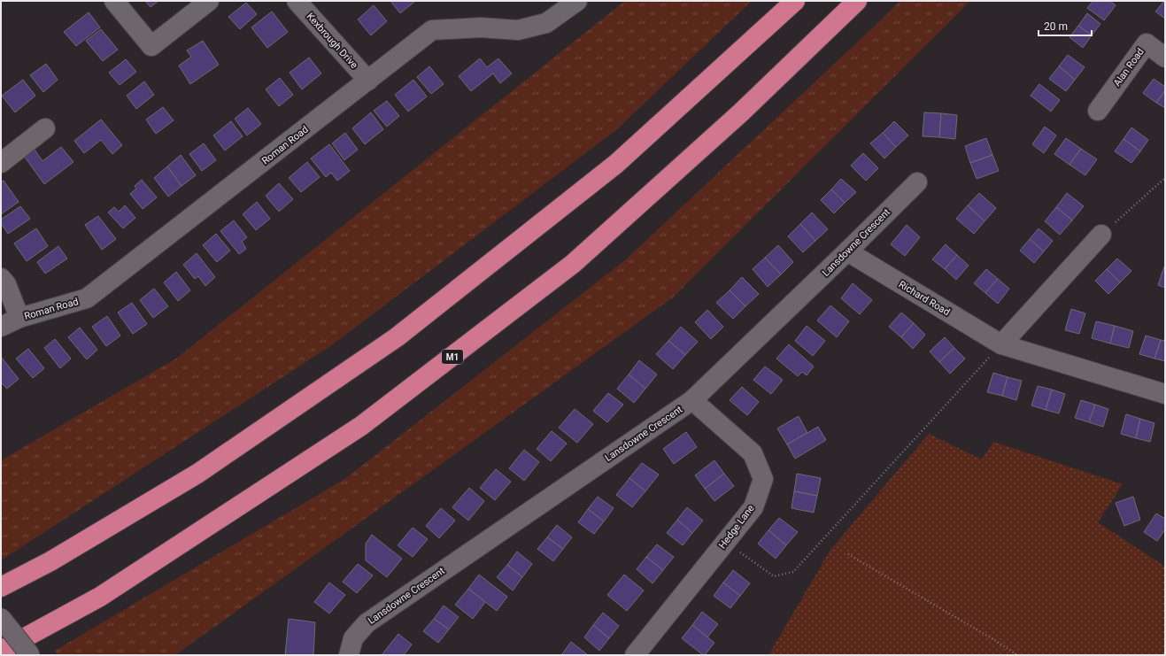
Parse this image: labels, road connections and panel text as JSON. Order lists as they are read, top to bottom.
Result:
{
  "streets": {
    "highway": ["M1"],
    "street": [
      "Kexbrough Drive",
      "Alan Road",
      "Roman Road",
      "Lansdowne Crescent",
      "Richard Road",
      "Hedge Lane"
    ]
  },
  "crossings": [
    ["Kexbrough Drive", "Roman Road"],
    ["Lansdowne Crescent", "Richard Road"],
    ["Lansdowne Crescent", "Hedge Lane"]
  ],
  "scale_bar": "20 m"
}
